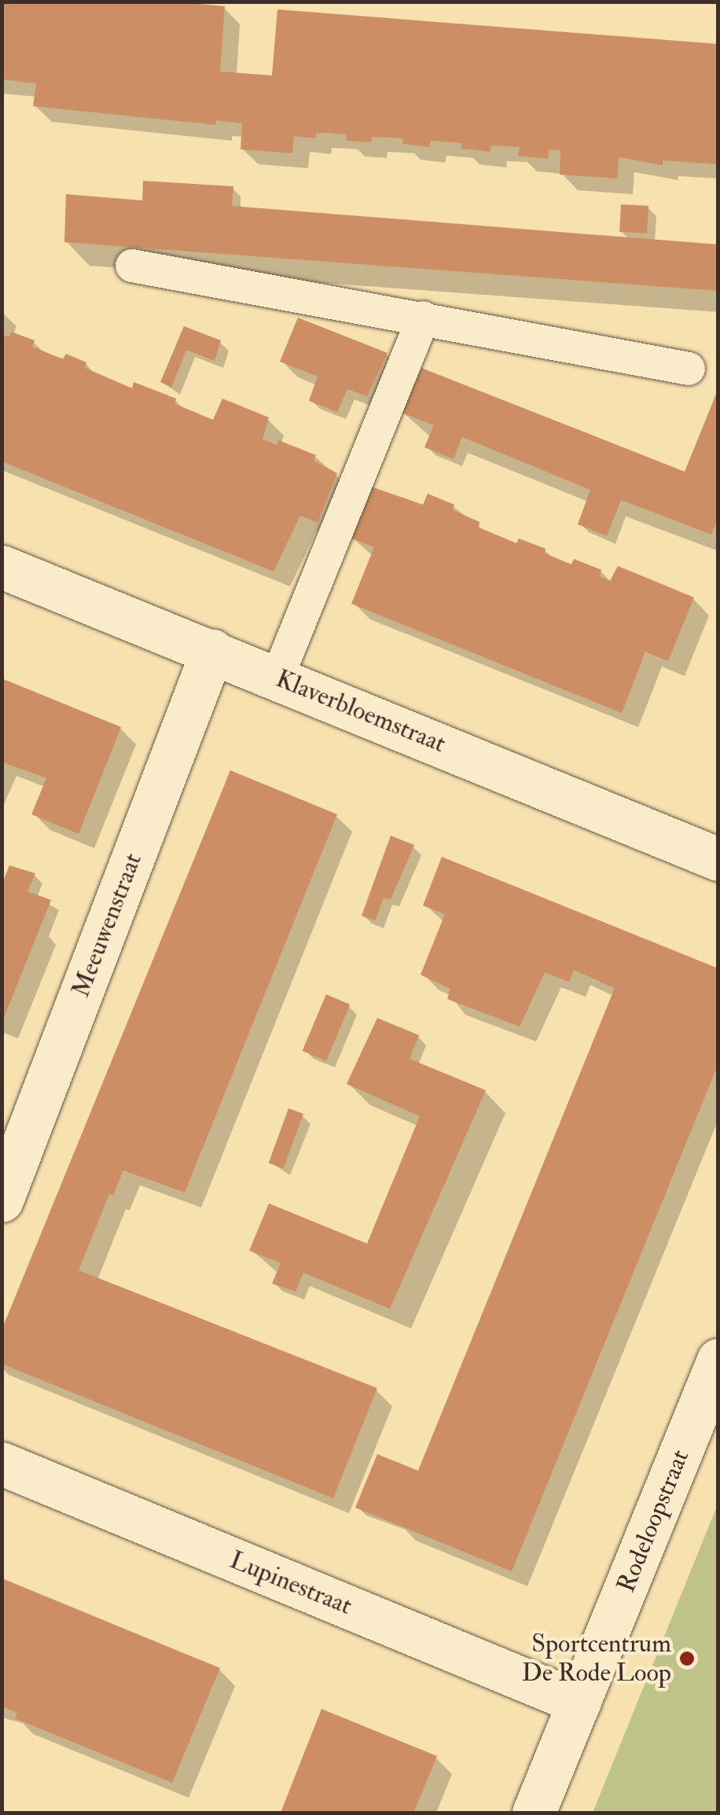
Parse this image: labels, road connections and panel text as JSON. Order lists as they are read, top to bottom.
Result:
{
  "streets": {
    "street": [
      "Klaverbloemstraat",
      "Meeuwenstraat",
      "Rodeloopstraat",
      "Lupinestraat"
    ]
  },
  "crossings": [
    ["Klaverbloemstraat", "Meeuwenstraat"],
    ["Rodeloopstraat", "Lupinestraat"]
  ],
  "places": ["Sportcentrum De Rode Loop"]
}
